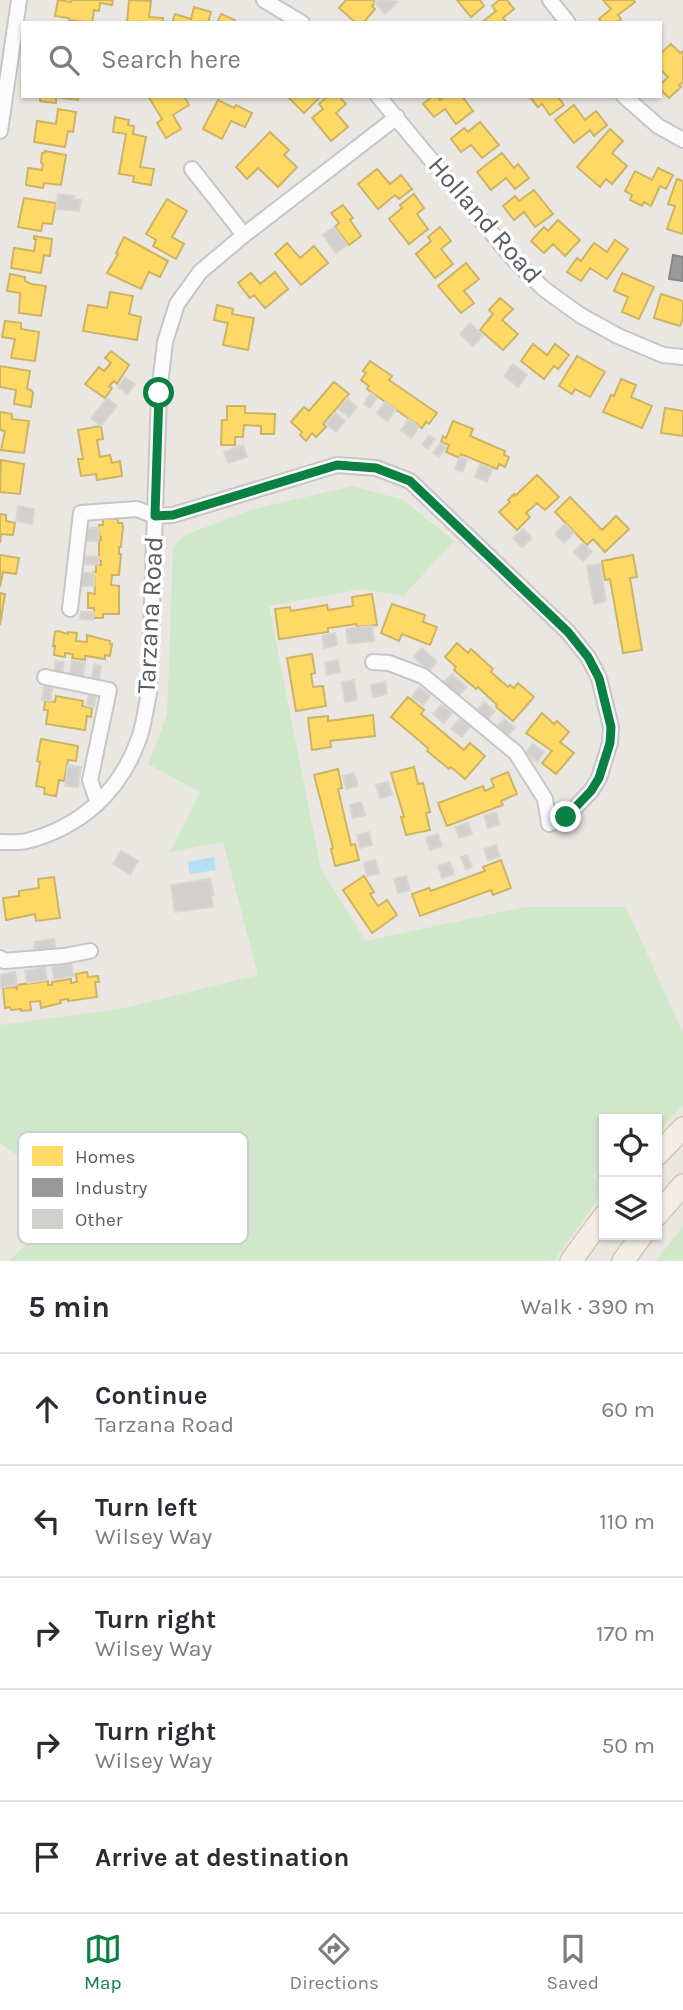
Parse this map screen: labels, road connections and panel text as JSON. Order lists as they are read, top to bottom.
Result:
{
  "streets": {
    "street": ["Holland Road", "Tarzana Road"]
  },
  "crossings": [
    ["Holland Road", "Tarzana Road"]
  ],
  "legend": ["Homes", "Industry", "Other"],
  "page": {
    "search": "Search here",
    "heading": ["5 min", "Walk · 390 m"],
    "list": [
      ["Continue", "Tarzana Road", "60 m"],
      ["Turn left", "Wilsey Way", "110 m"],
      ["Turn right", "Wilsey Way", "170 m"],
      ["Turn right", "Wilsey Way", "50 m"],
      "Arrive at destination"
    ],
    "nav": ["Map", "Directions", "Saved"]
  }
}
